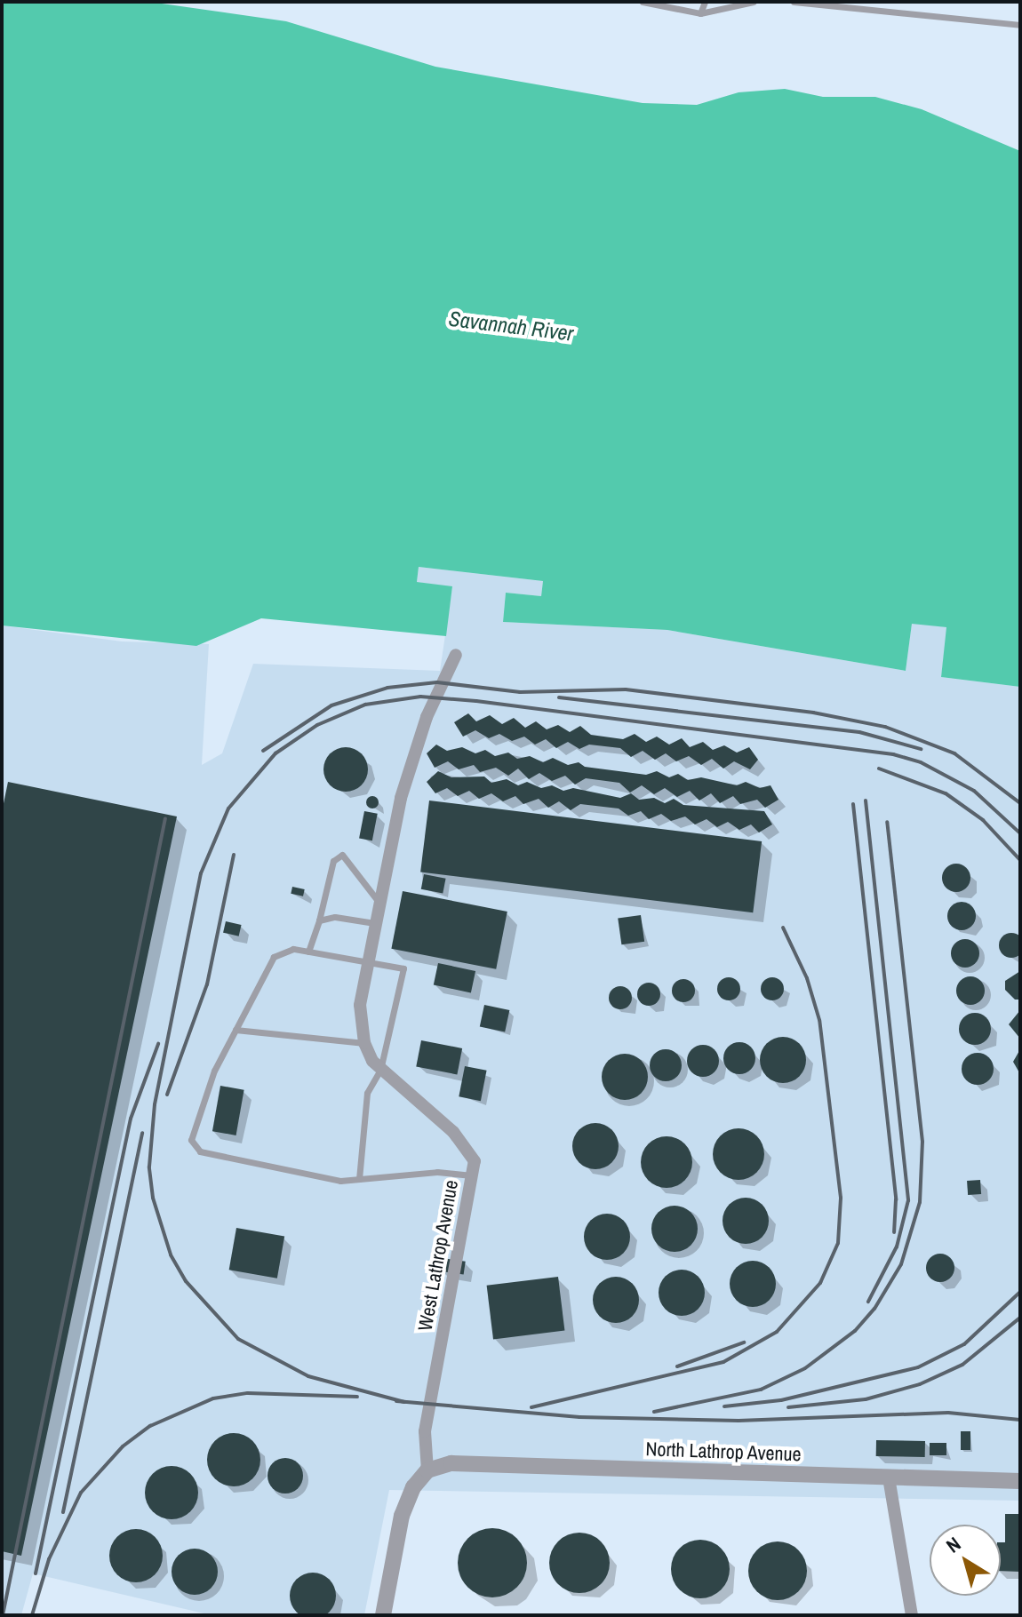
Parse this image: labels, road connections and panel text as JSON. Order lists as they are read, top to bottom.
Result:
{
  "streets": {
    "street": ["West Lathrop Avenue", "North Lathrop Avenue"]
  },
  "crossings": [
    ["West Lathrop Avenue", "North Lathrop Avenue"]
  ],
  "water": ["Savannah River"],
  "north": "top left"
}
